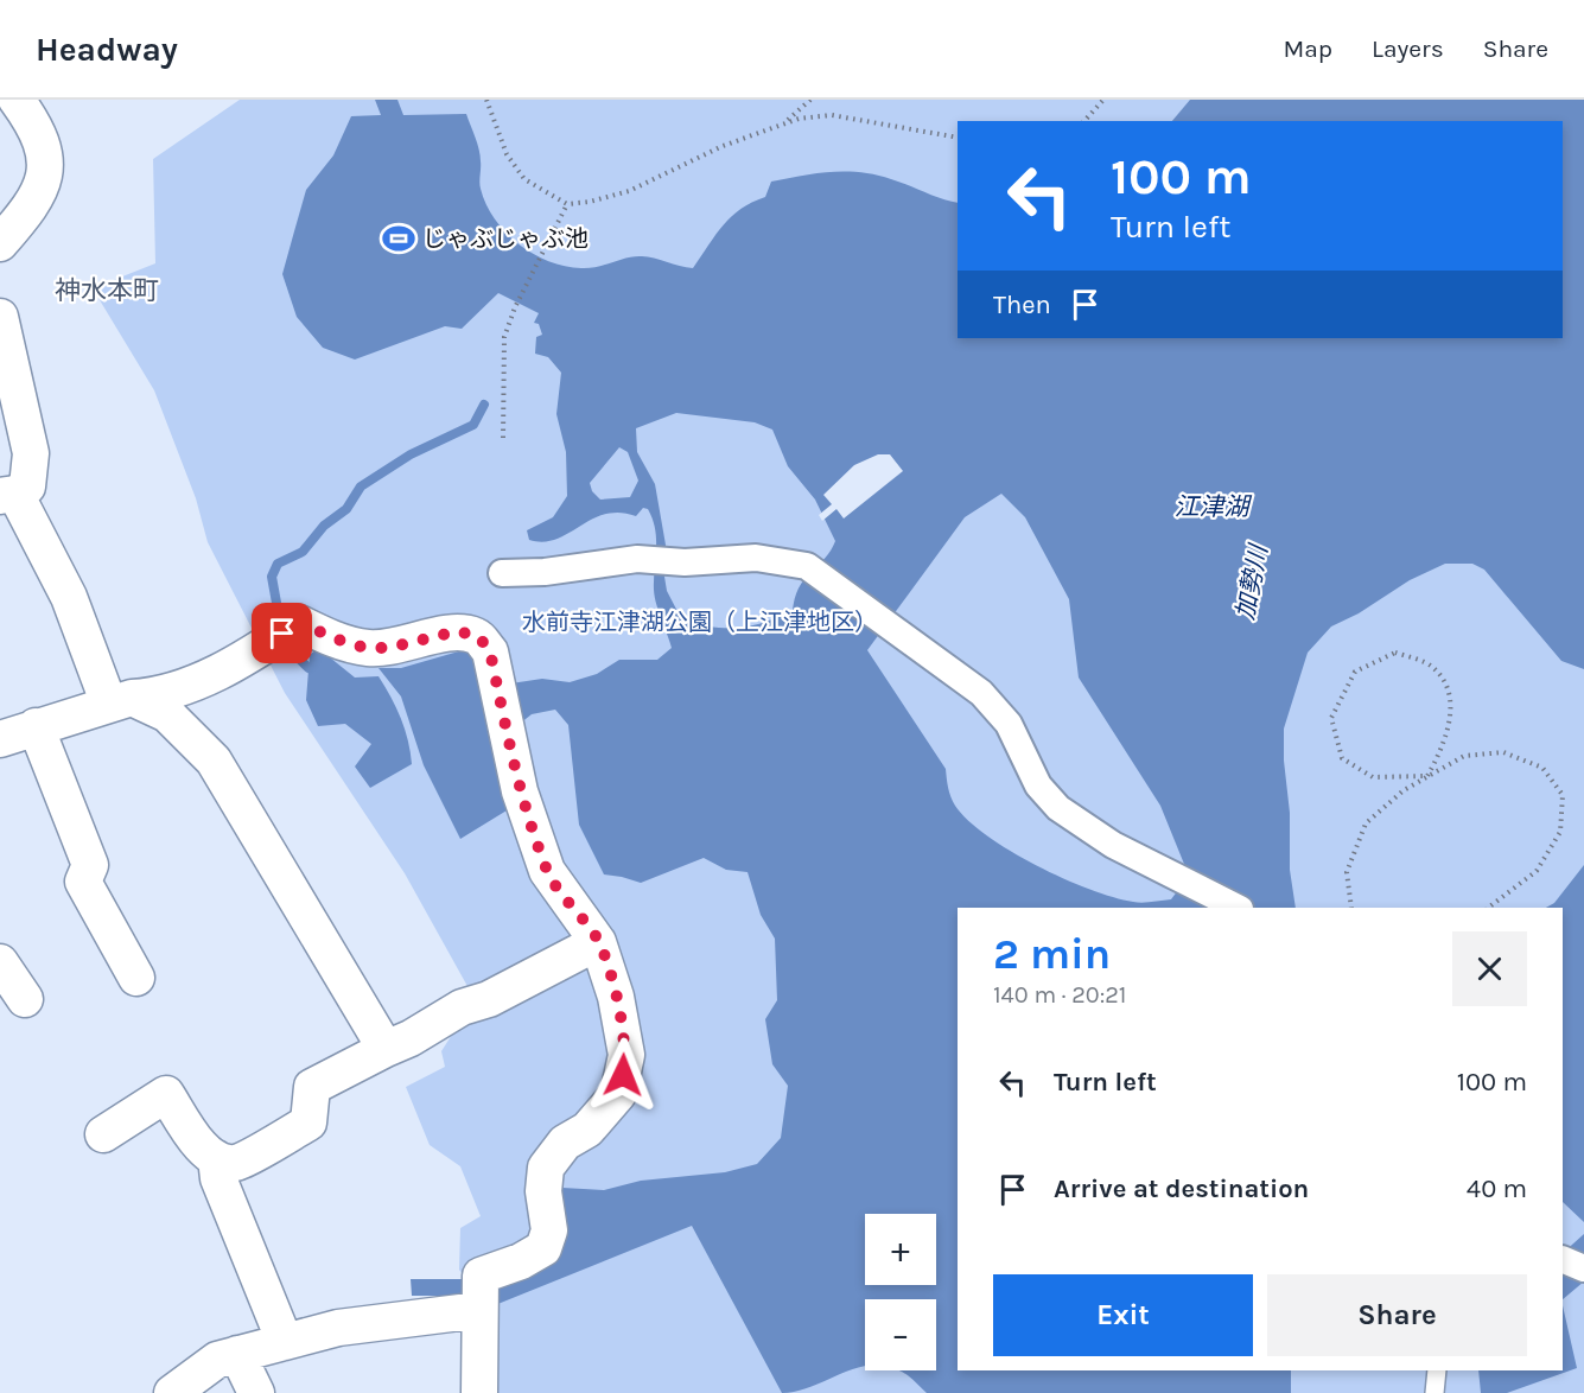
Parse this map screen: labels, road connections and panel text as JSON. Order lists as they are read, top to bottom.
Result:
{
  "districts": ["神水本町"],
  "water": ["江津湖", "加勢川"],
  "parks": ["水前寺江津湖公園（上江津地区）"],
  "places": {
    "sports": ["じゃぶじゃぶ池"]
  },
  "page": {
    "header": "Headway",
    "nav": ["Map", "Layers", "Share"],
    "turn": ["100 m", "Turn left"],
    "then": "Then",
    "heading": ["2 min", "140 m · 20:21"],
    "list": [
      {
        "name": "Turn left",
        "value": "100 m"
      },
      {
        "name": "Arrive at destination",
        "value": "40 m"
      }
    ],
    "map_buttons": ["+", "−"],
    "buttons": ["Exit", "Share"]
  }
}
